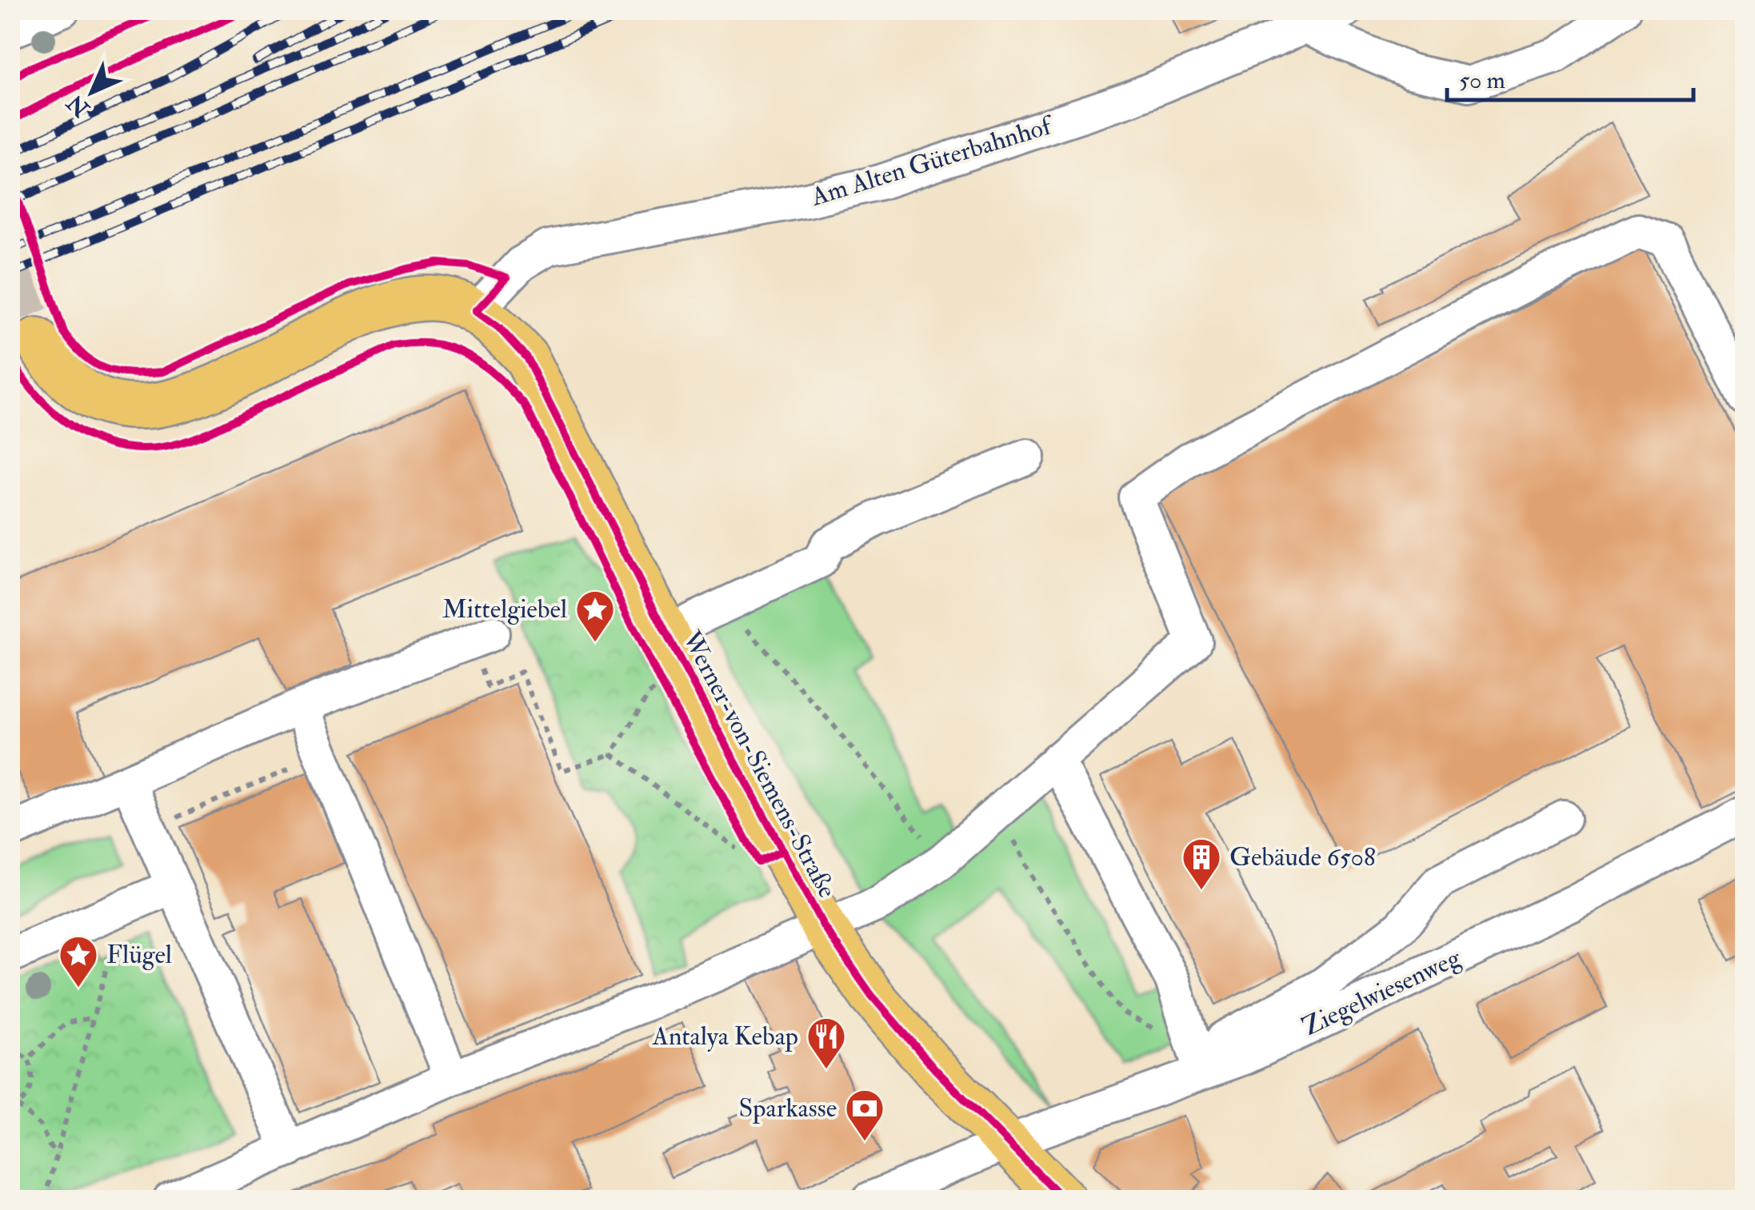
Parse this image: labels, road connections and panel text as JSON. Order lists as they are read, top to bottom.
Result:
{
  "streets": {
    "main road": ["Werner-von-Siemens-Straße"],
    "street": ["Am Alten Güterbahnhof", "Ziegelwiesenweg"]
  },
  "crossings": [
    ["Am Alten Güterbahnhof", "Werner-von-Siemens-Straße"],
    ["Werner-von-Siemens-Straße", "Ziegelwiesenweg"]
  ],
  "places": {
    "place": ["Mittelgiebel", "Flügel"],
    "building": ["Gebäude 6508"],
    "restaurant": ["Antalya Kebap"],
    "bank": ["Sparkasse"]
  },
  "scale_bar": "50 m",
  "north": "bottom left"
}
